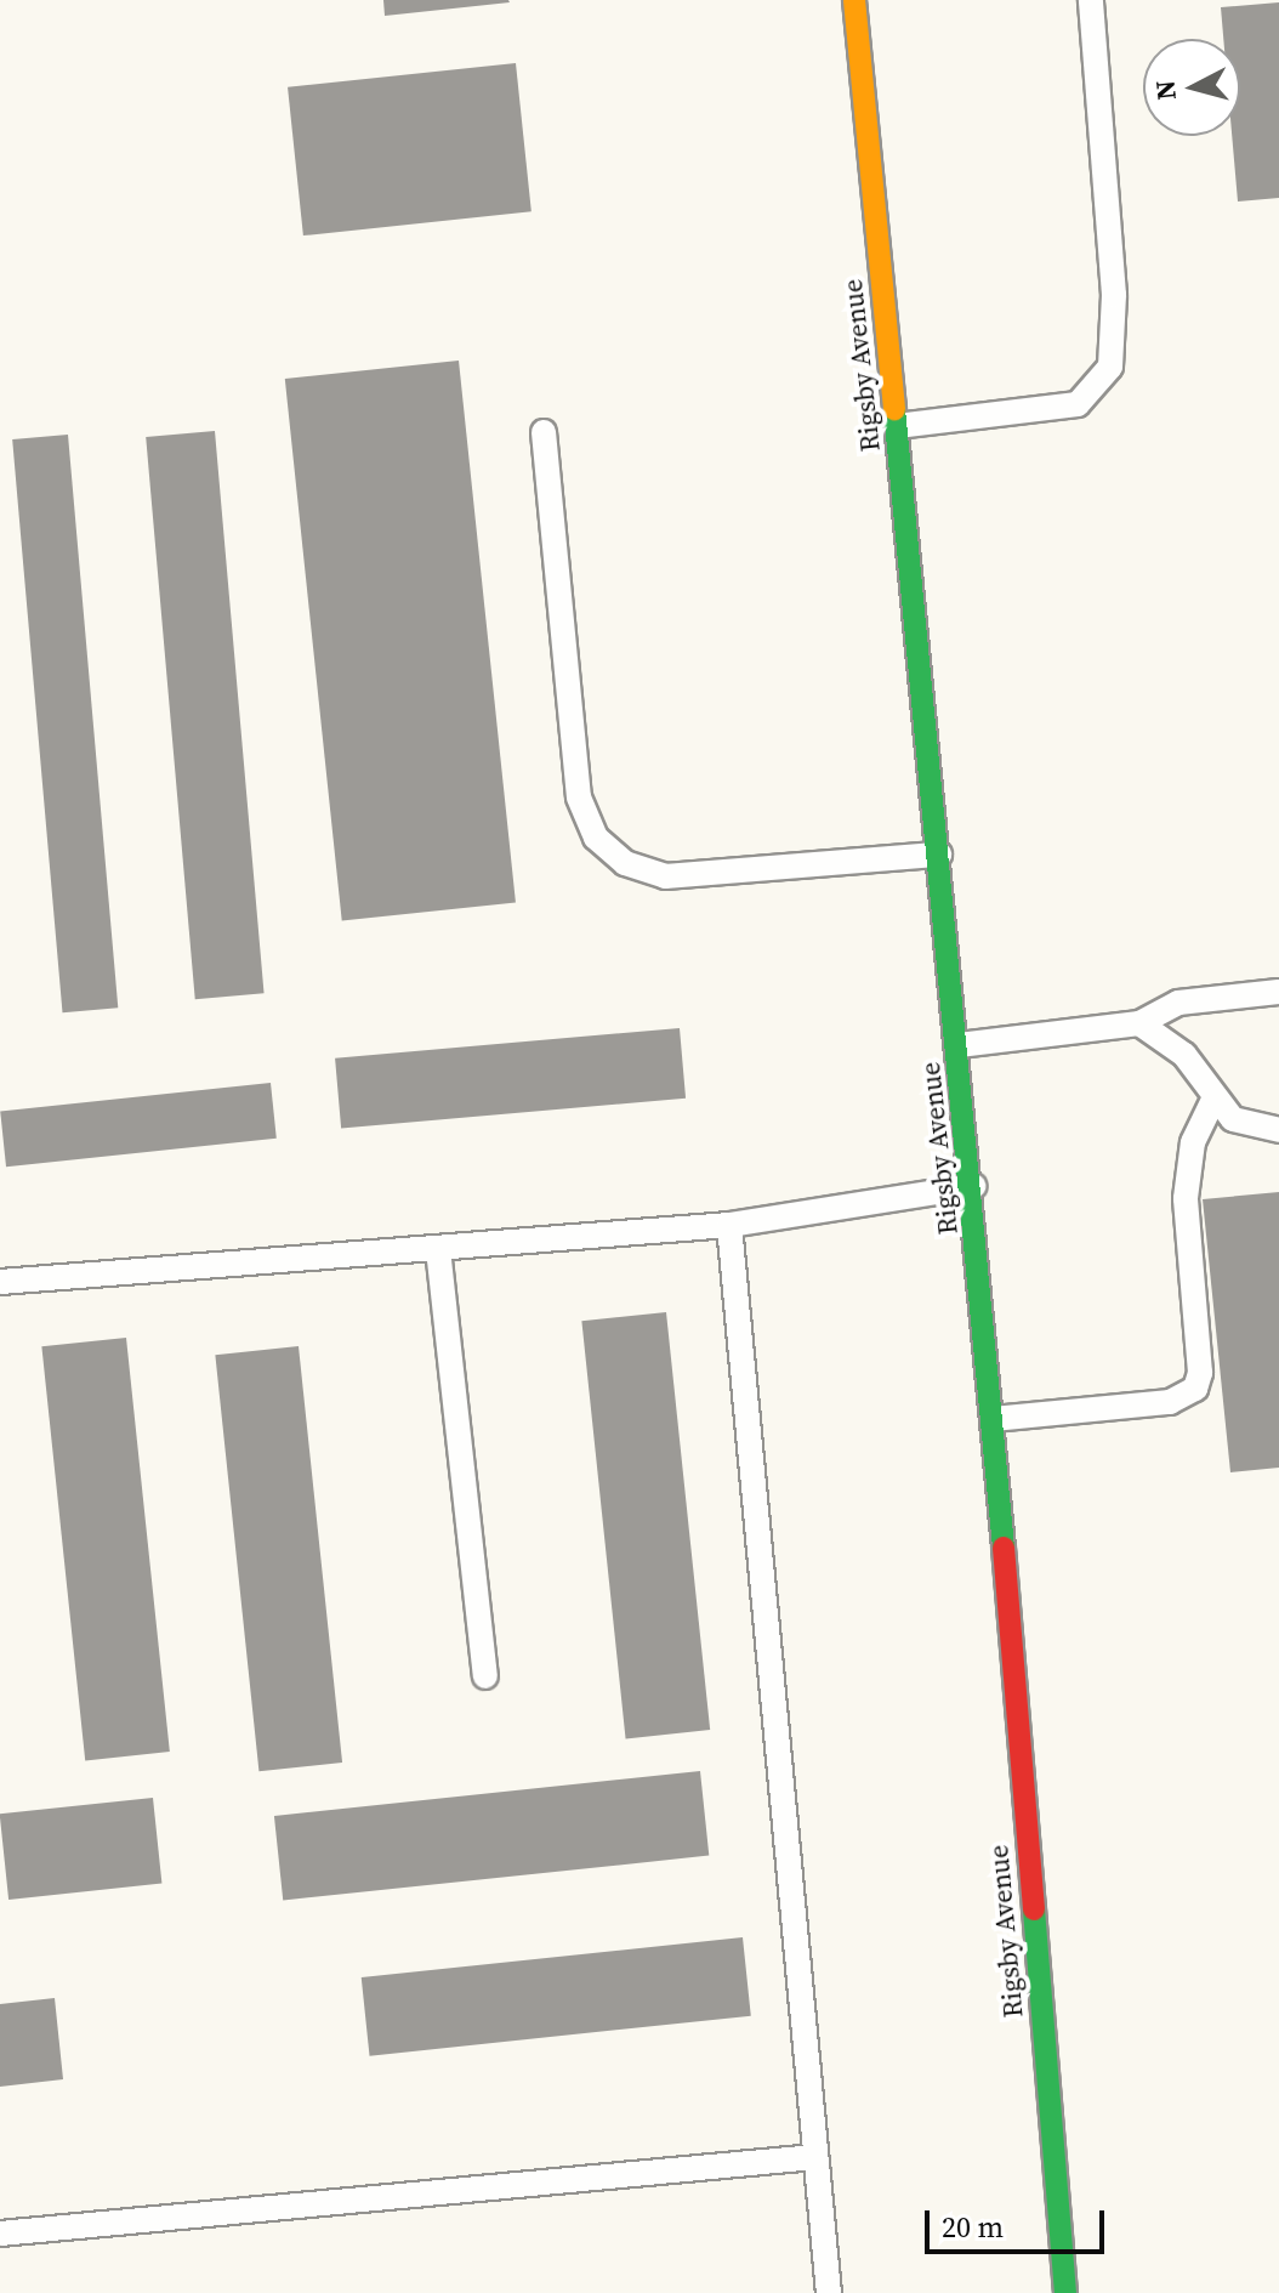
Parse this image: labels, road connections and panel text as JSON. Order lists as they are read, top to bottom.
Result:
{
  "streets": {
    "main road": ["Rigsby Avenue"]
  },
  "scale_bar": "20 m",
  "north": "left"
}
